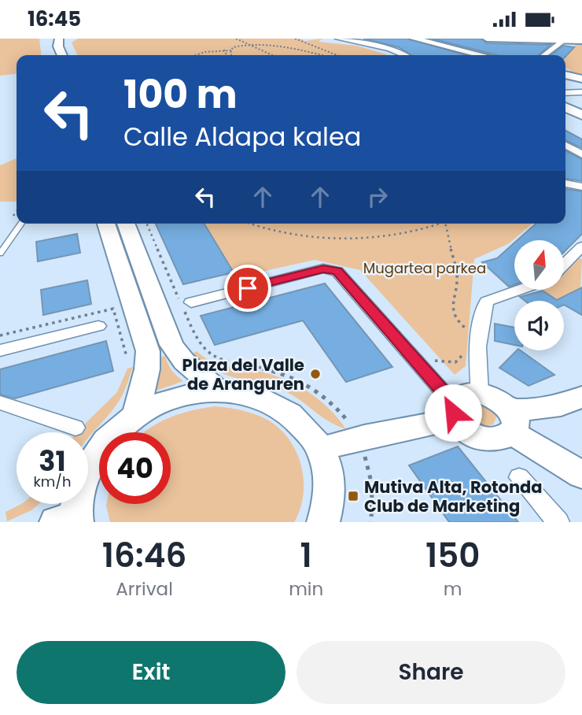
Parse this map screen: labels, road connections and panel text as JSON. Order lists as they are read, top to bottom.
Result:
{
  "parks": ["Mugartea parkea"],
  "places": {
    "other": ["Plaza del Valle de Aranguren"],
    "transit": ["Mutiva Alta, Rotonda Club de Marketing"]
  },
  "north": "top",
  "page": {
    "status": "16:45",
    "turn": ["100 m", "Calle Aldapa kalea"],
    "speed": "31 km/h",
    "limit": "40",
    "eta": [
      "16:46",
      "Arrival",
      "1",
      "min",
      "150",
      "m"
    ],
    "buttons": ["Exit", "Share"]
  }
}
